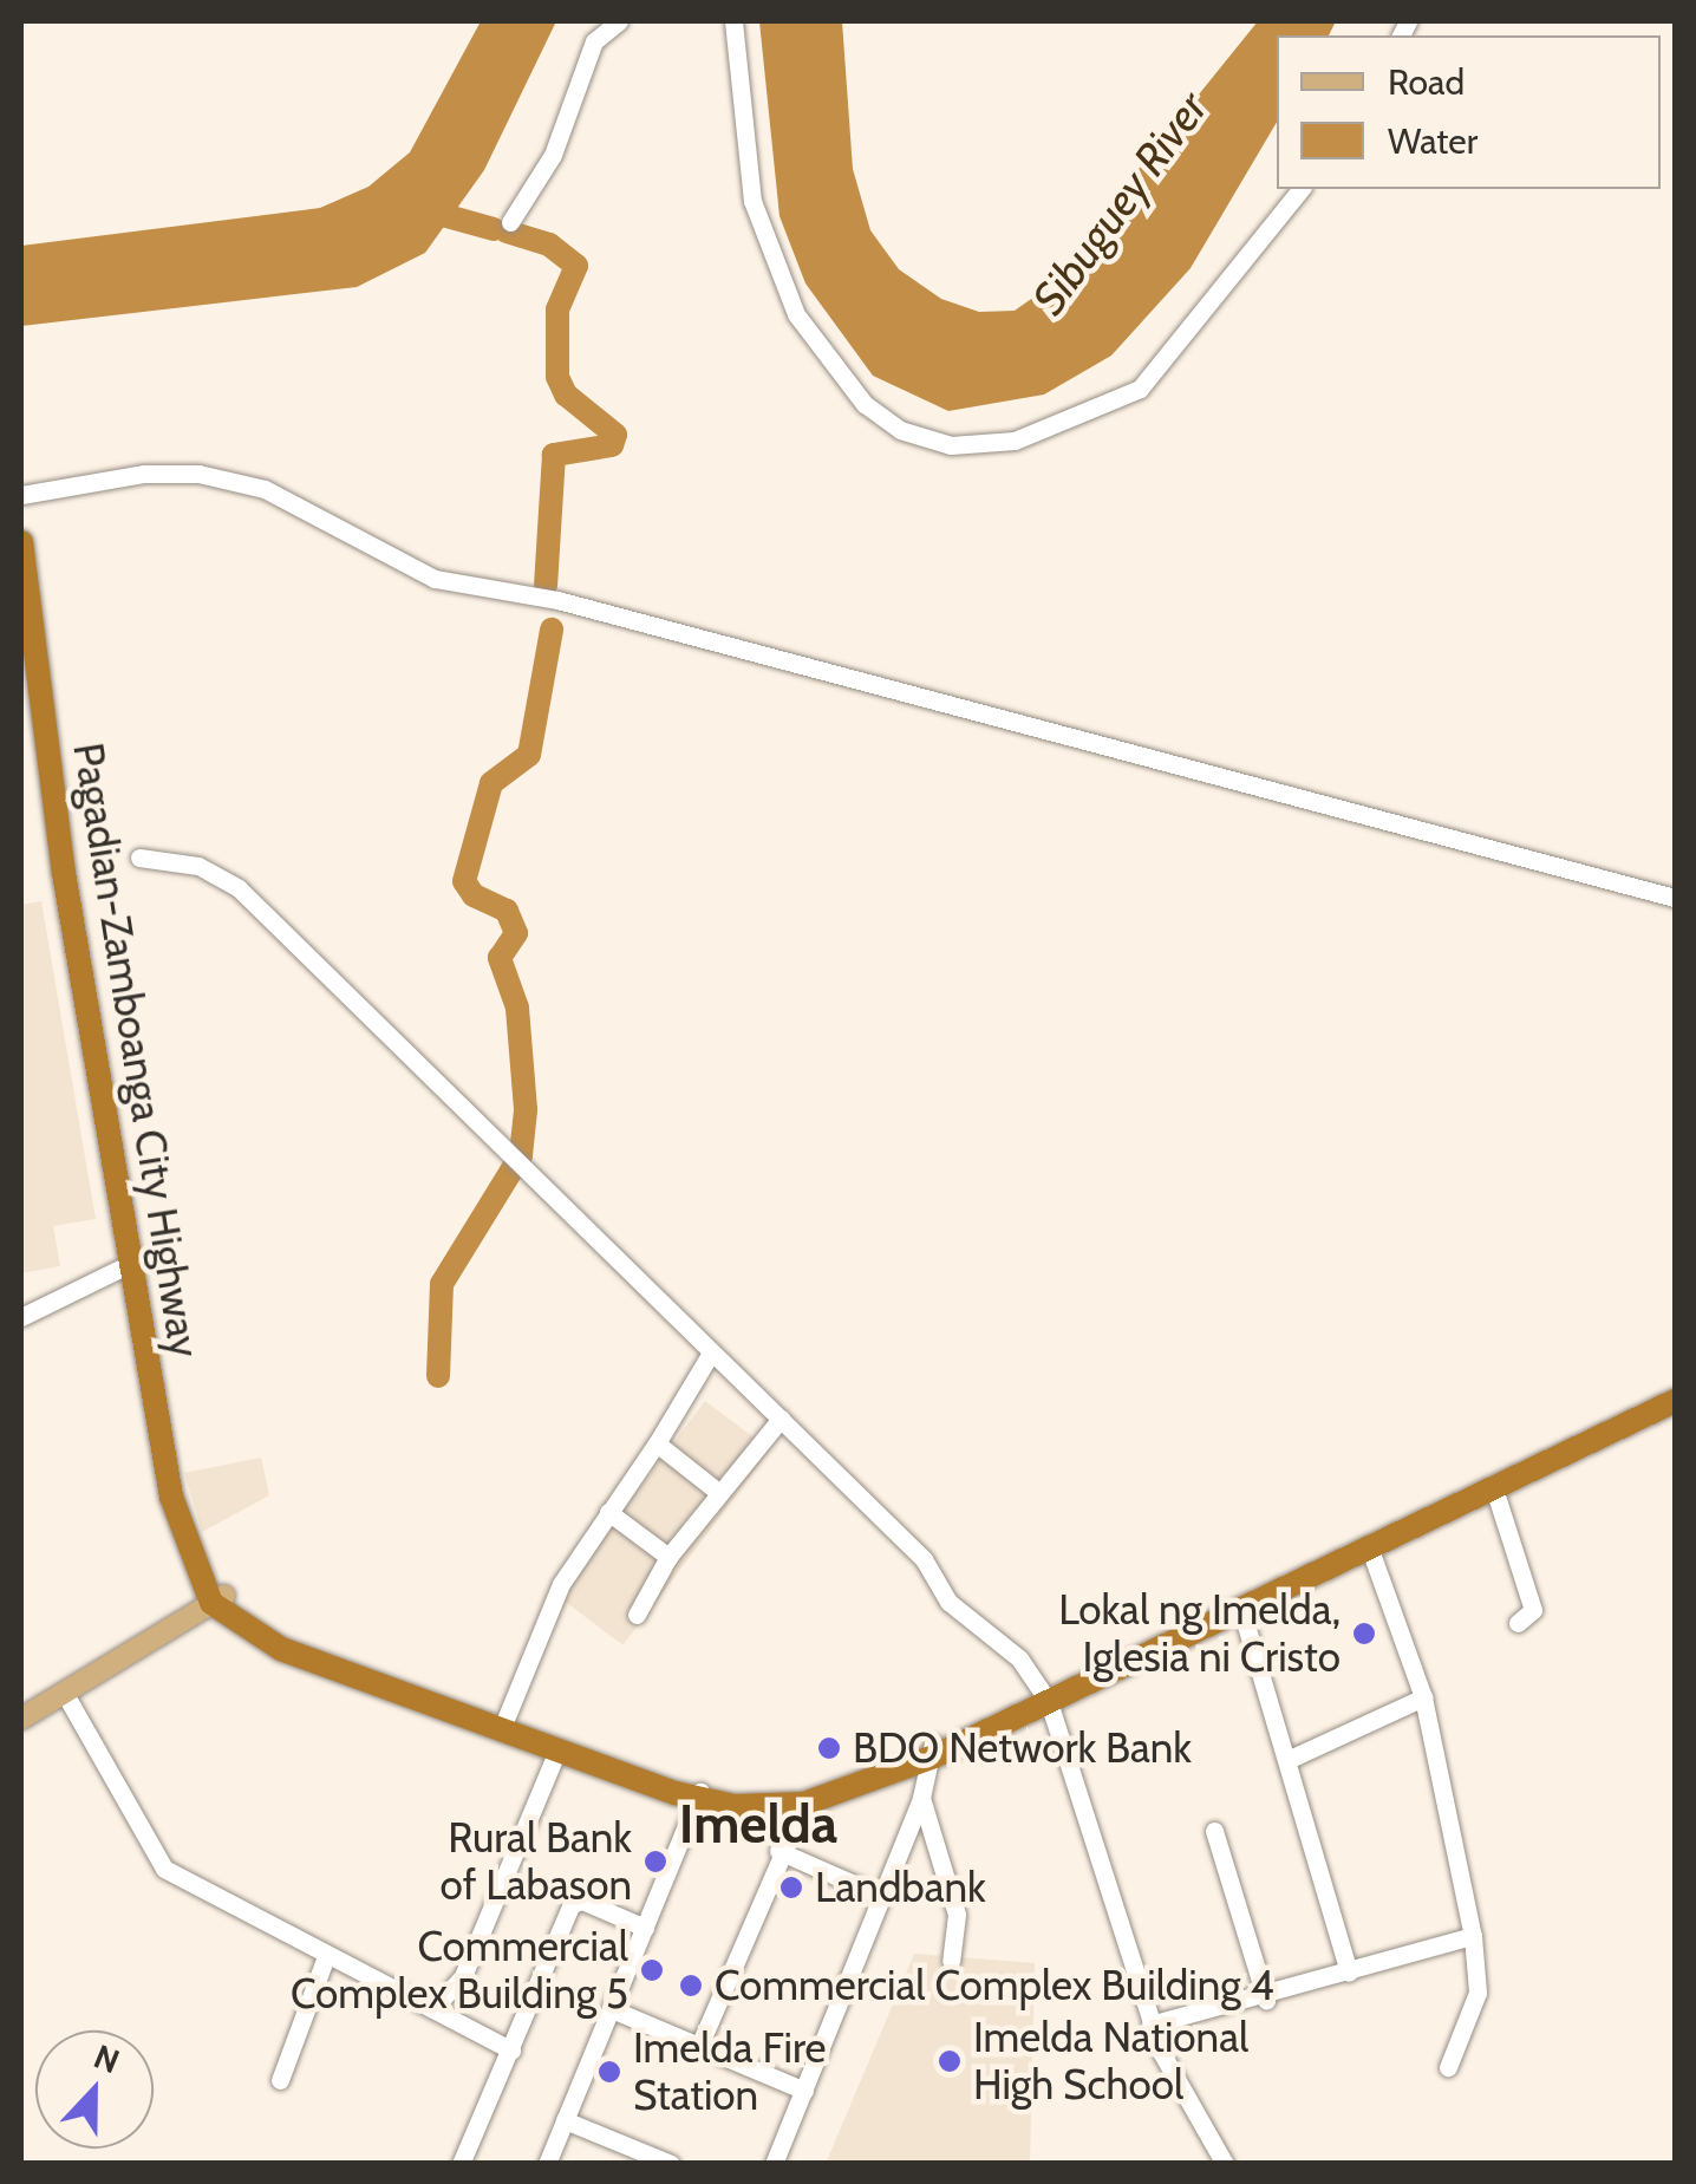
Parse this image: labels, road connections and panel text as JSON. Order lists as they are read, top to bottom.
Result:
{
  "streets": {
    "highway": ["Pagadian-Zamboanga City Highway"]
  },
  "districts": ["Imelda"],
  "water": ["Sibuguey River"],
  "places": [
    "Lokal ng Imelda, Iglesia ni Cristo",
    "BDO Network Bank",
    "Rural Bank of Labason",
    "Landbank",
    "Commercial Complex Building 5",
    "Commercial Complex Building 4",
    "Imelda National High School",
    "Imelda Fire Station"
  ],
  "legend": ["Road", "Water"],
  "north": "top"
}
